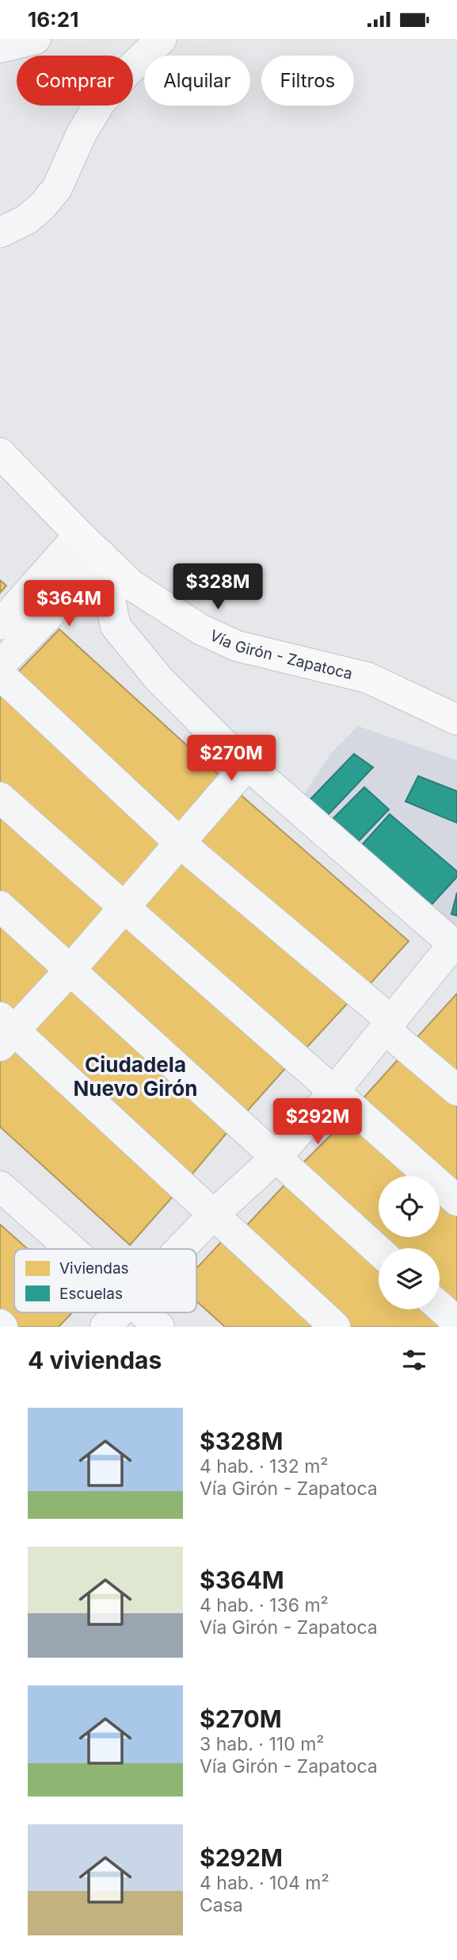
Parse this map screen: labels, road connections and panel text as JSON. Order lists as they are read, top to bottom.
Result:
{
  "streets": {
    "main road": ["Vía Girón - Zapatoca"]
  },
  "districts": ["Ciudadela Nuevo Girón"],
  "legend": ["Viviendas", "Escuelas"],
  "page": {
    "status": "16:21",
    "chip": ["Comprar", "Alquilar", "Filtros"],
    "price": [
      "$328M",
      "$364M",
      "$270M",
      "$292M"
    ],
    "heading": "4 viviendas",
    "list": [
      {
        "name": "$328M",
        "note": "4 hab. · 132 m² · Vía Girón - Zapatoca"
      },
      {
        "name": "$364M",
        "note": "4 hab. · 136 m² · Vía Girón - Zapatoca"
      },
      {
        "name": "$270M",
        "note": "3 hab. · 110 m² · Vía Girón - Zapatoca"
      },
      {
        "name": "$292M",
        "note": "4 hab. · 104 m² · Casa"
      }
    ]
  }
}
